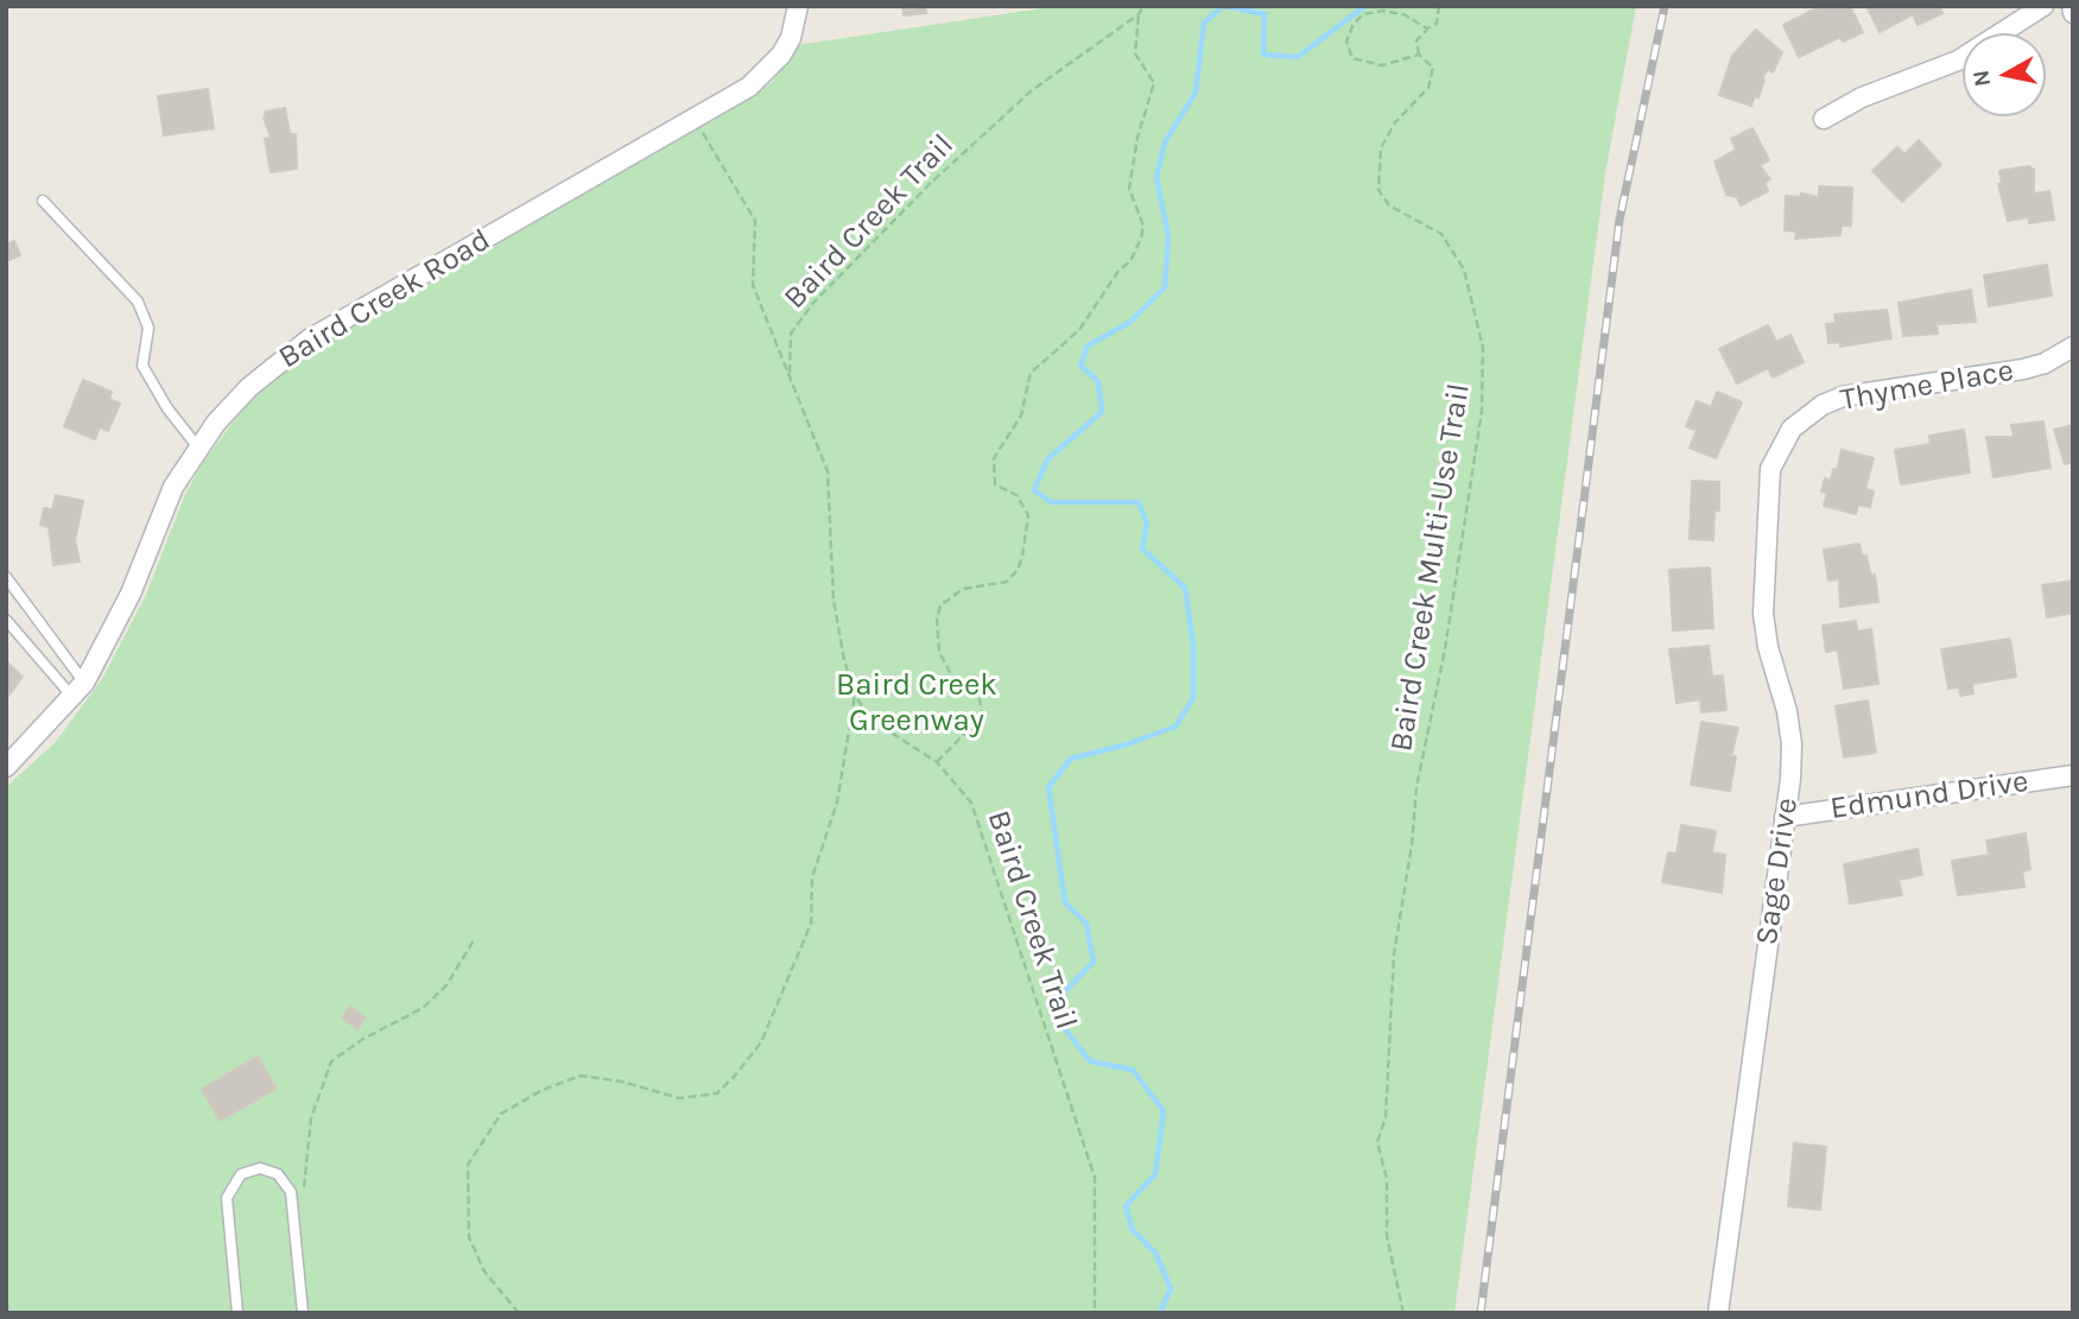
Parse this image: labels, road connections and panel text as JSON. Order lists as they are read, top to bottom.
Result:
{
  "streets": {
    "street": [
      "Baird Creek Road",
      "Thyme Place",
      "Edmund Drive",
      "Sage Drive"
    ],
    "path": ["Baird Creek Trail", "Baird Creek Multi-Use Trail"]
  },
  "crossings": [
    ["Thyme Place", "Sage Drive"],
    ["Edmund Drive", "Sage Drive"]
  ],
  "parks": ["Baird Creek Greenway"],
  "north": "left"
}
